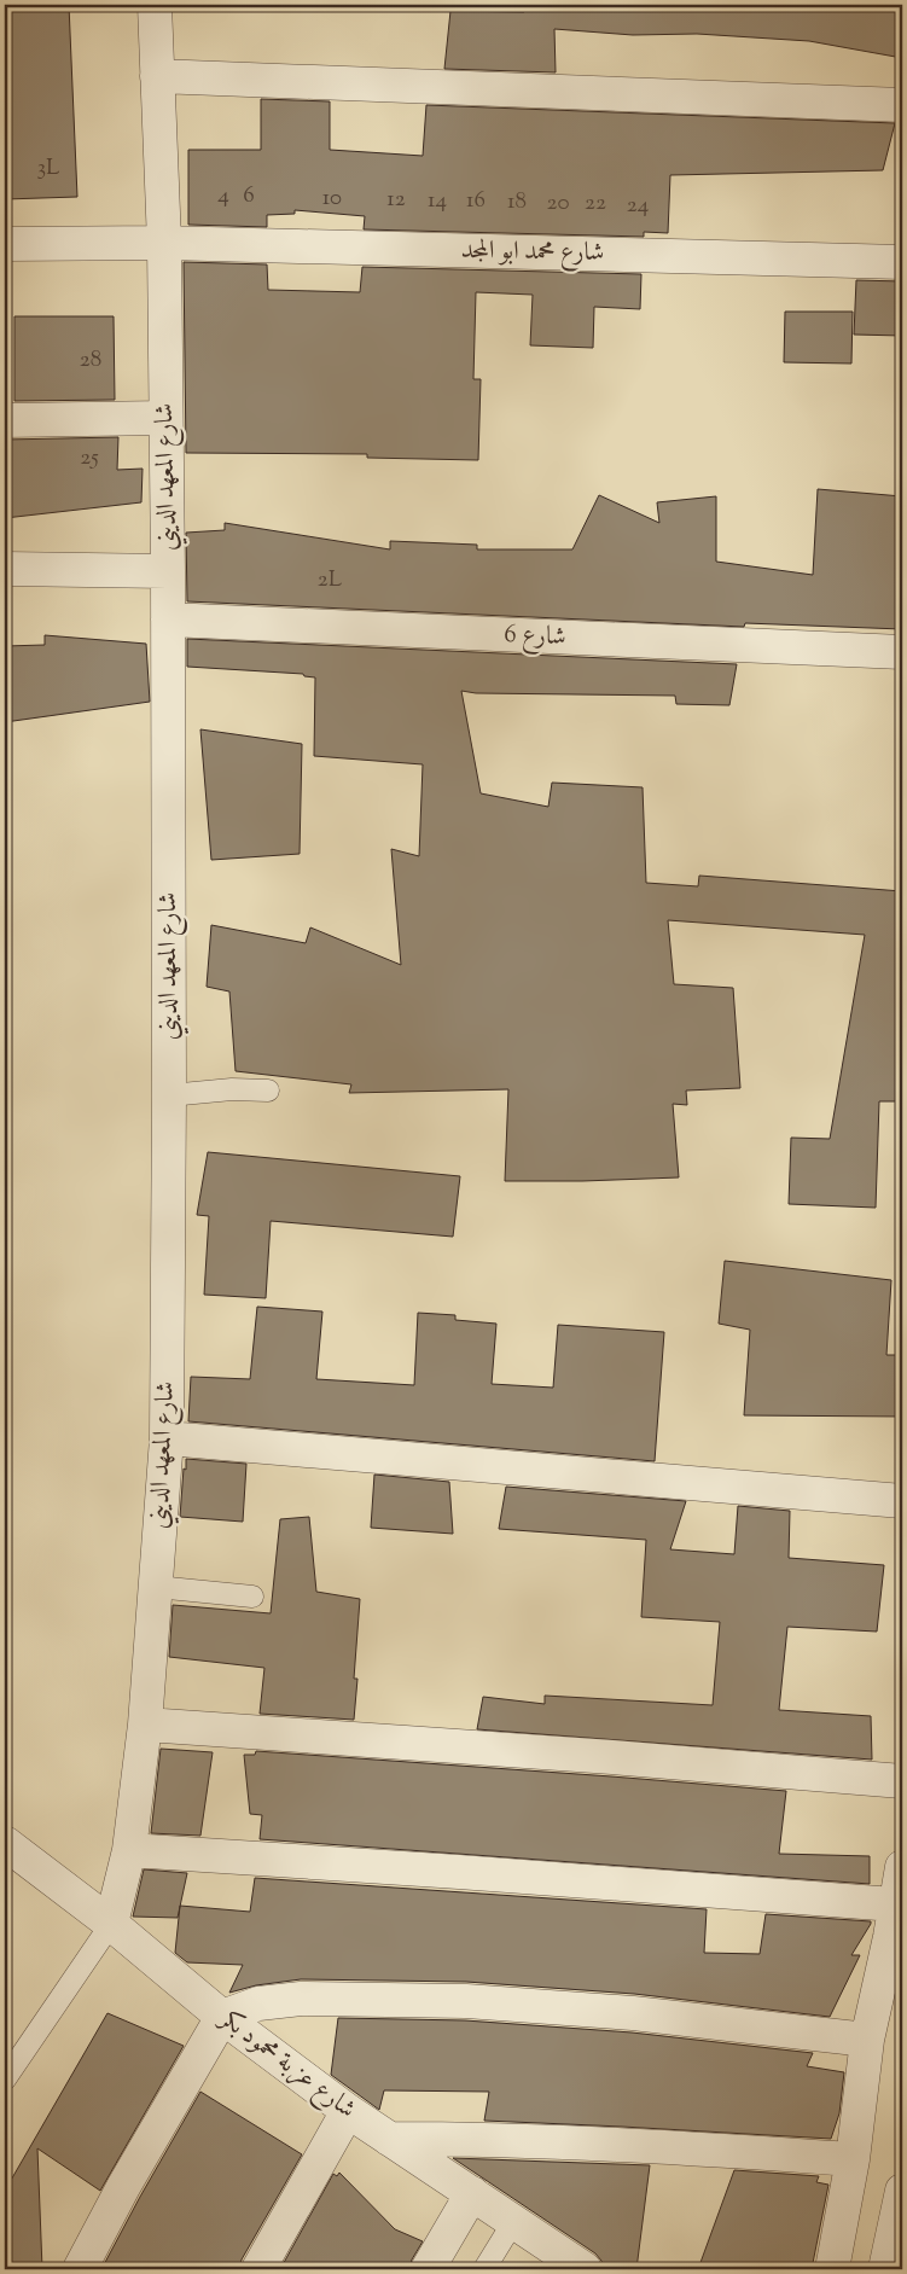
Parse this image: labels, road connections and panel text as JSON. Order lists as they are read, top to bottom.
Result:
{
  "streets": {
    "street": [
      "شارع محمد ابو المجد",
      "شارع المعهد الديني",
      "شارع 6",
      "شارع عزبة محمود بكر"
    ]
  },
  "crossings": [
    ["شارع محمد ابو المجد", "شارع المعهد الديني"],
    ["شارع المعهد الديني", "شارع 6"],
    ["شارع المعهد الديني", "شارع عزبة محمود بكر"]
  ],
  "house_numbers": [
    "3L",
    "4",
    "6",
    "10",
    "12",
    "14",
    "16",
    "18",
    "20",
    "22",
    "24",
    "28",
    "25",
    "2L"
  ]
}
